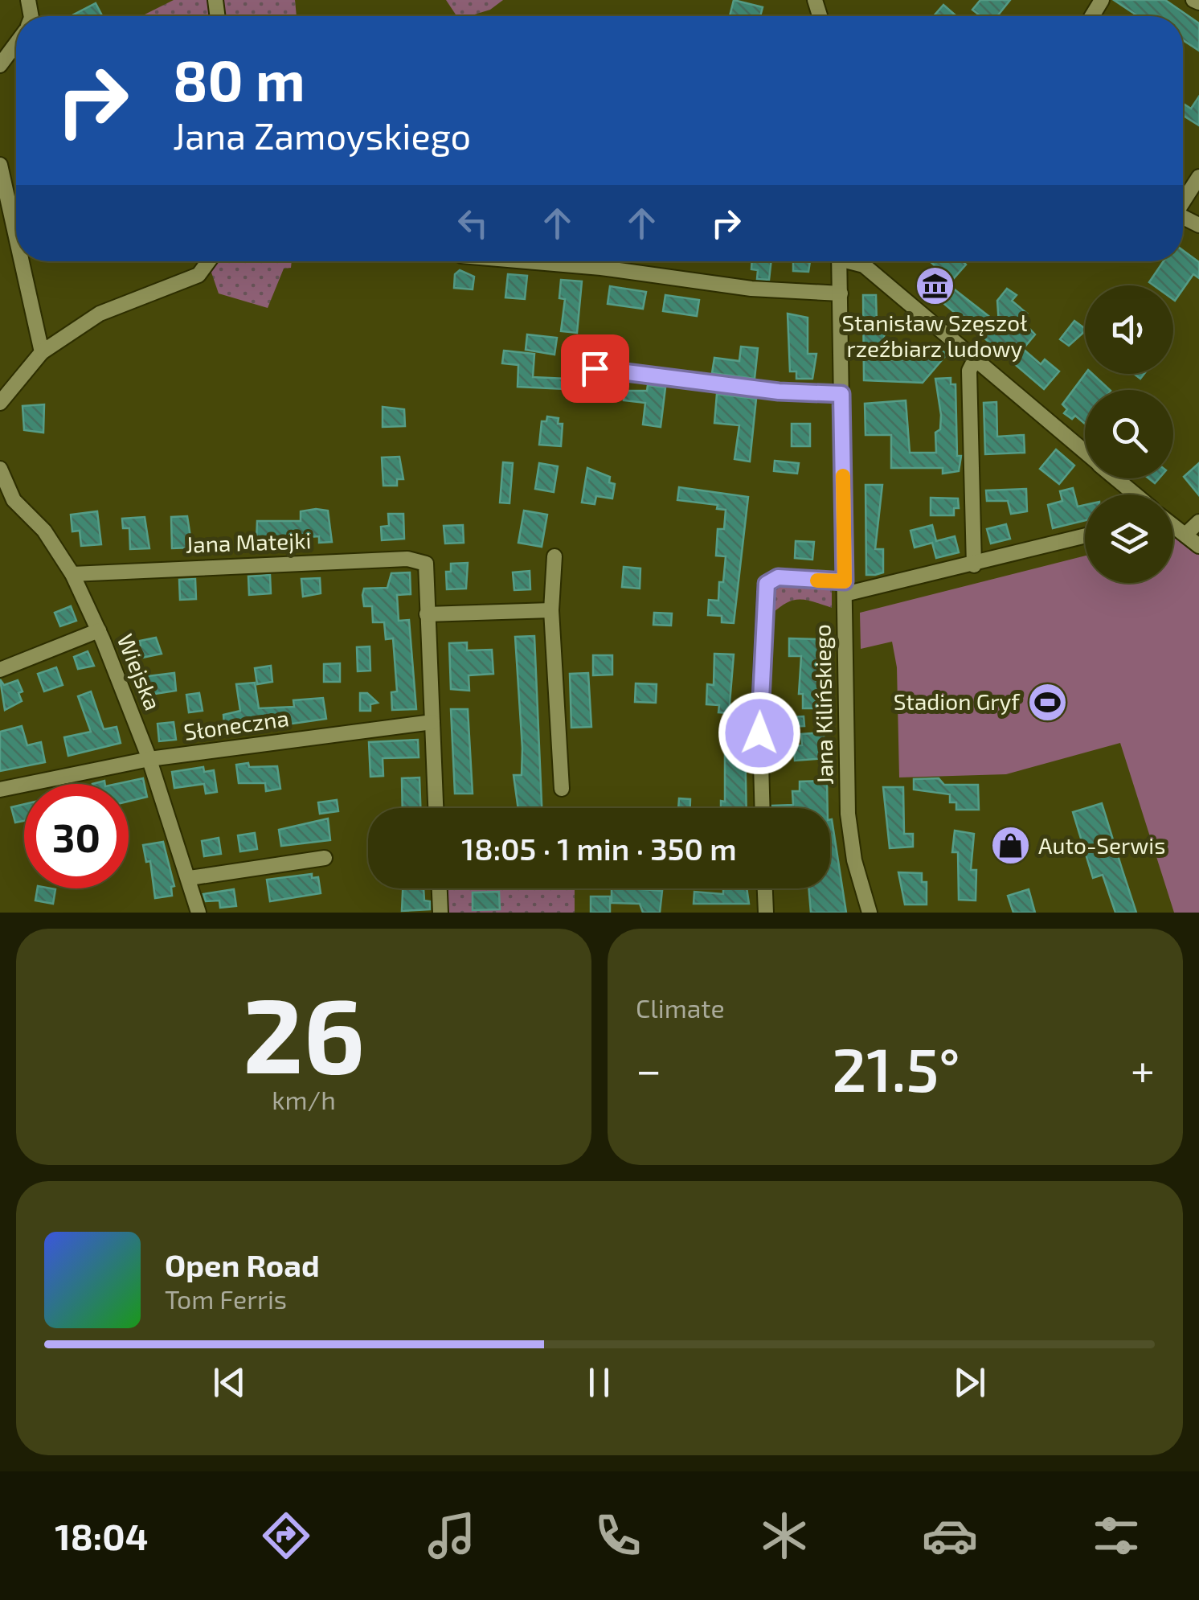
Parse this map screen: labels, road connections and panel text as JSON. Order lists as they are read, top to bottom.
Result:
{
  "streets": {
    "street": [
      "Jana Matejki",
      "Wiejska",
      "Jana Kilińskiego",
      "Słoneczna"
    ]
  },
  "crossings": [
    ["Jana Matejki", "Wiejska"],
    ["Wiejska", "Słoneczna"]
  ],
  "places": {
    "museum": ["Stanisław Szęszoł rzeźbiarz ludowy"],
    "sports": ["Stadion Gryf"],
    "shop": ["Auto-Serwis"]
  },
  "page": {
    "turn": ["80 m", "Jana Zamoyskiego"],
    "limit": "30",
    "trip": "18:05 · 1 min · 350 m",
    "tile": [
      ["26", "km/h"],
      "Climate"
    ],
    "heat": ["−", "21.5°", "+"],
    "song": ["Open Road", "Tom Ferris"],
    "tabs": "18:04"
  }
}
